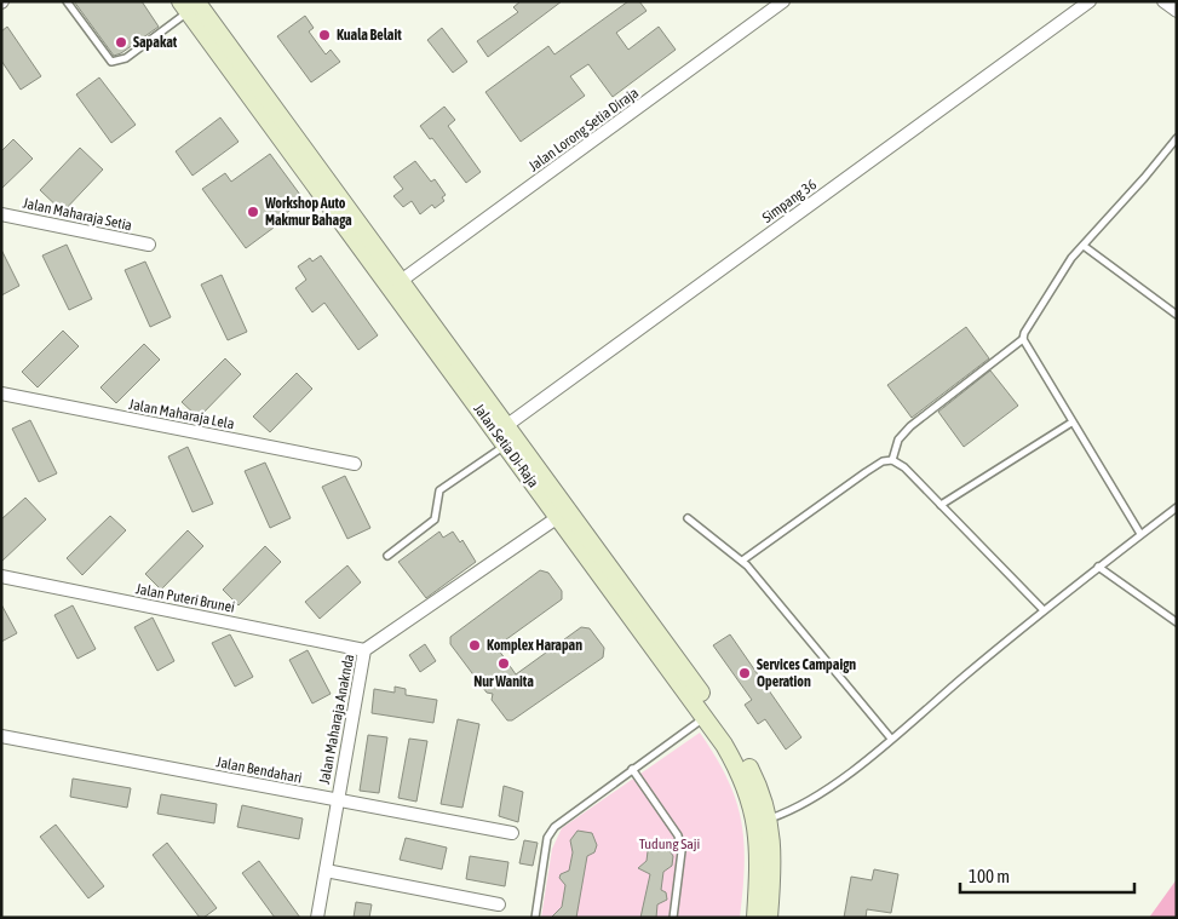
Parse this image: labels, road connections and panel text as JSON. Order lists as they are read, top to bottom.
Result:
{
  "streets": {
    "main road": ["Jalan Setia Di-Raja"],
    "street": [
      "Jalan Lorong Setia Diraja",
      "Simpang 36",
      "Jalan Maharaja Setia",
      "Jalan Maharaja Lela",
      "Jalan Puteri Brunei",
      "Jalan Maharaja Anaknda",
      "Jalan Bendahari"
    ]
  },
  "crossings": [
    ["Jalan Lorong Setia Diraja", "Jalan Setia Di-Raja"],
    ["Simpang 36", "Jalan Setia Di-Raja"],
    ["Jalan Setia Di-Raja", "Jalan Maharaja Anaknda"],
    ["Jalan Puteri Brunei", "Jalan Maharaja Anaknda"],
    ["Jalan Maharaja Anaknda", "Jalan Bendahari"]
  ],
  "parks": ["Tudung Saji"],
  "places": [
    "Kuala Belait",
    "Sapakat",
    "Workshop Auto Makmur Bahaga",
    "Komplex Harapan",
    "Nur Wanita",
    "Services Campaign Operation"
  ],
  "scale_bar": "100 m"
}
